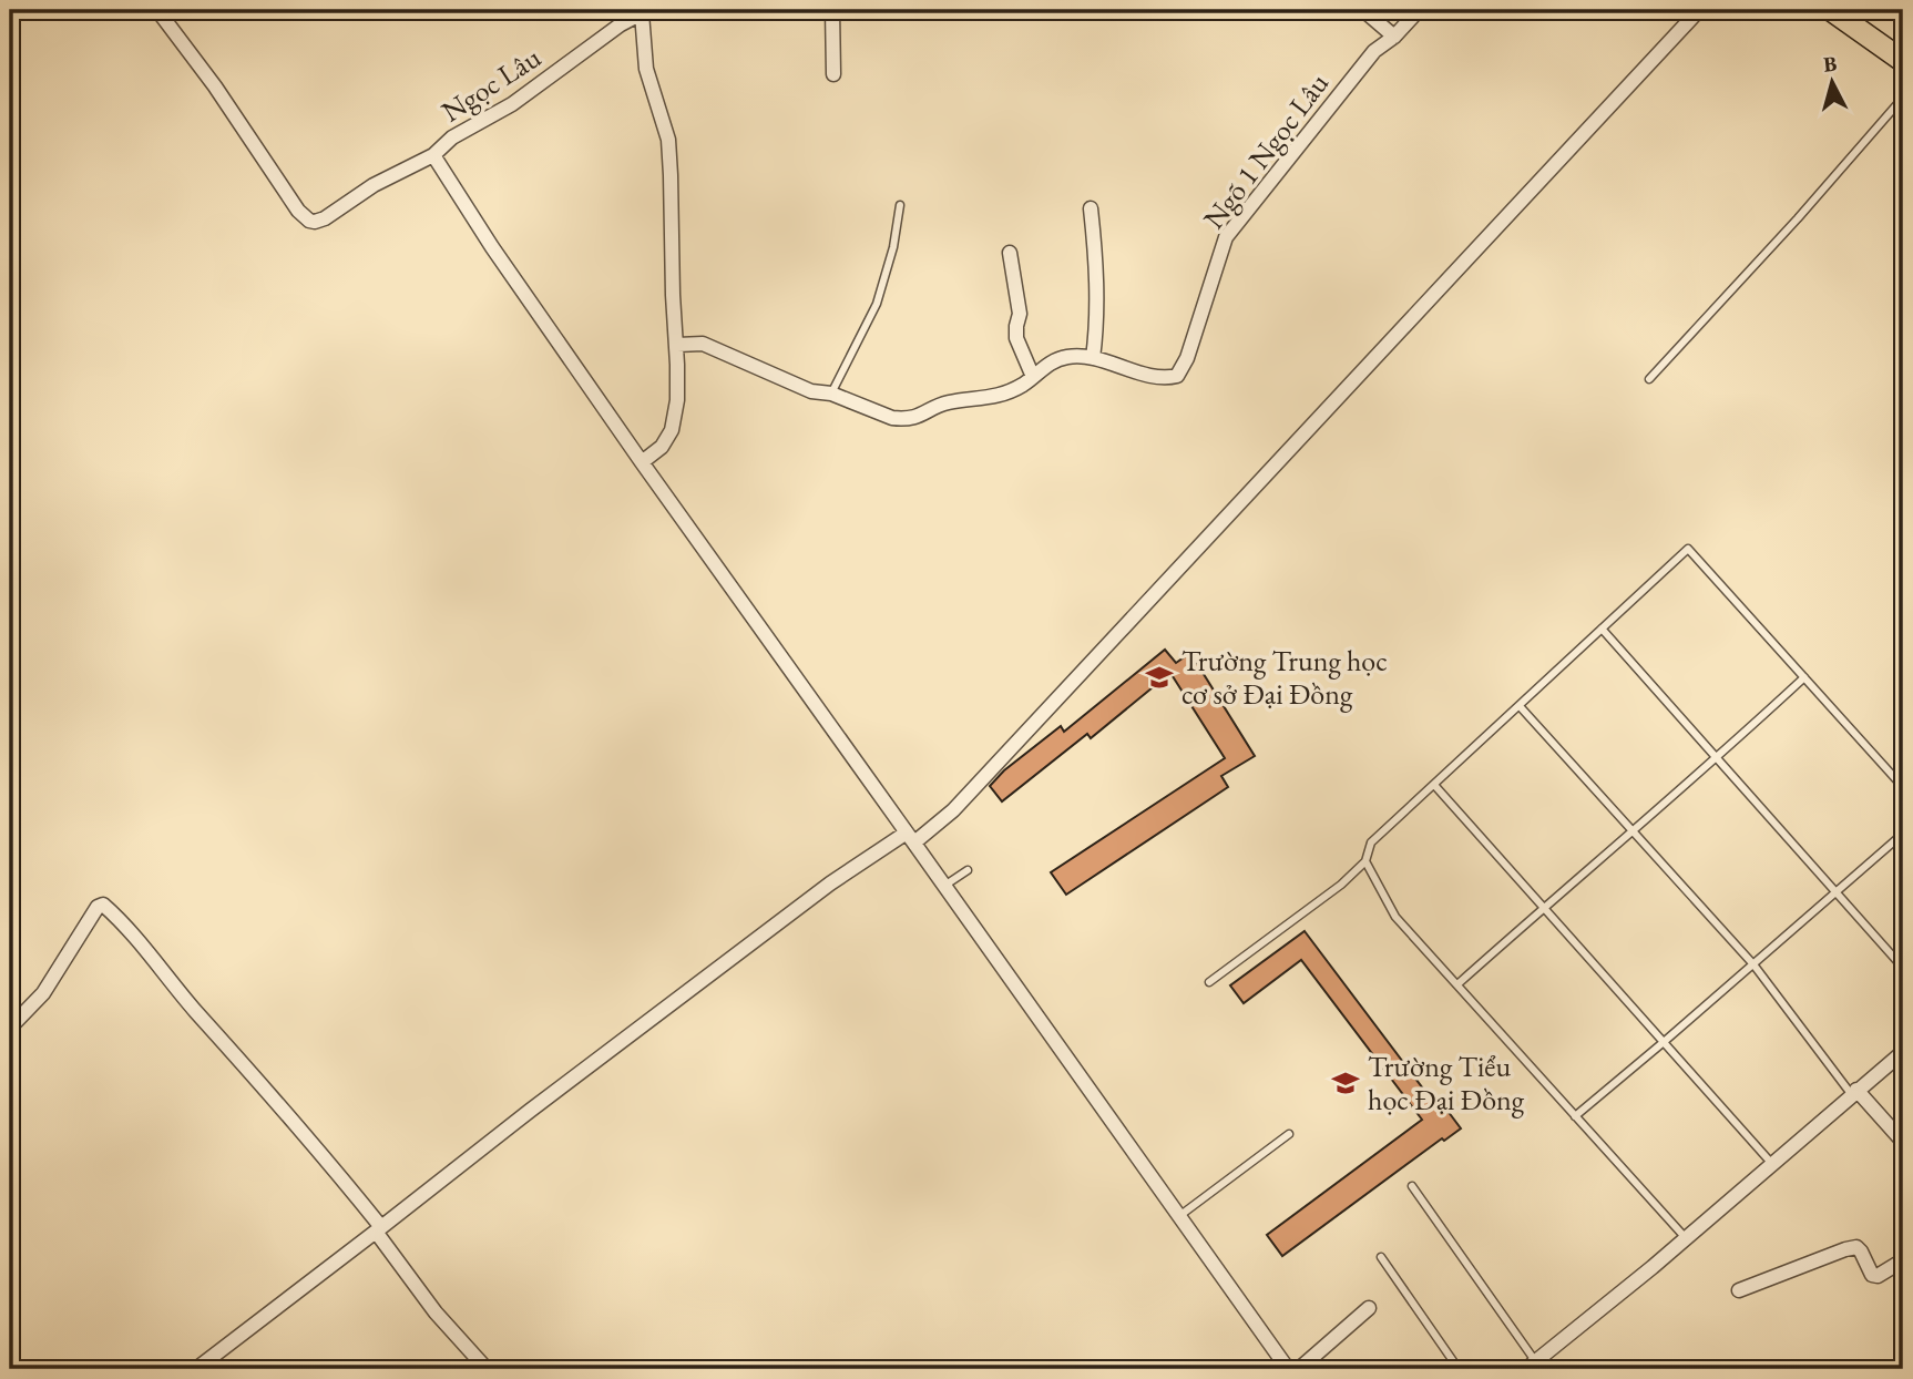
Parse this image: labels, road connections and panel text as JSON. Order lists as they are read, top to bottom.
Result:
{
  "streets": {
    "street": ["Ngọc Lâu", "Ngõ 1 Ngọc Lâu"]
  },
  "places": {
    "school or university": ["Trường Trung học cơ sở Đại Đồng", "Trường Tiểu học Đại Đồng"]
  },
  "north": "top"
}
